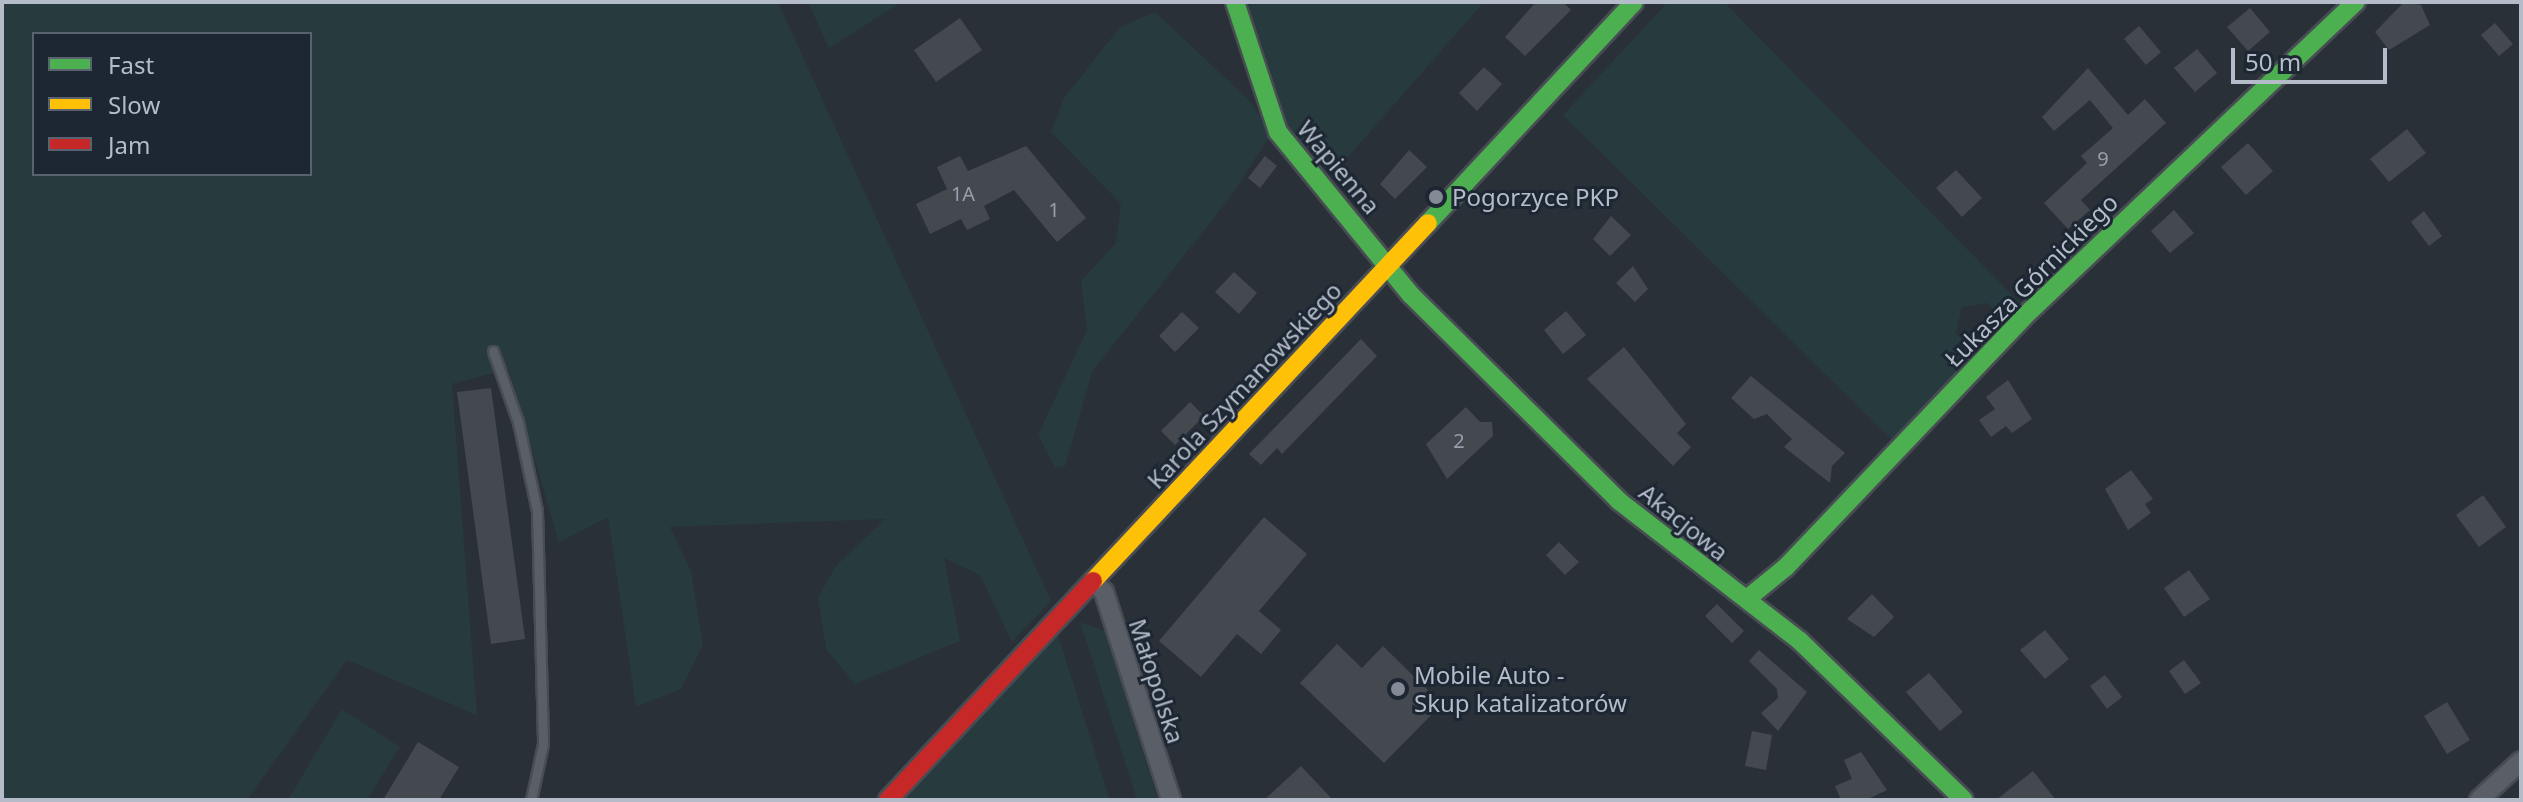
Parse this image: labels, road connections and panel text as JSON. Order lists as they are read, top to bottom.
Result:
{
  "streets": {
    "street": [
      "Wapienna",
      "Łukasza Górnickiego",
      "Karola Szymanowskiego",
      "Akacjowa",
      "Małopolska"
    ]
  },
  "crossings": [
    ["Wapienna", "Karola Szymanowskiego"],
    ["Wapienna", "Akacjowa"],
    ["Łukasza Górnickiego", "Akacjowa"],
    ["Karola Szymanowskiego", "Akacjowa"],
    ["Karola Szymanowskiego", "Małopolska"]
  ],
  "places": ["Pogorzyce PKP", "Mobile Auto - Skup katalizatorów"],
  "house_numbers": [
    "9",
    "1A",
    "1",
    "2"
  ],
  "legend": ["Fast", "Slow", "Jam"],
  "scale_bar": "50 m"
}
